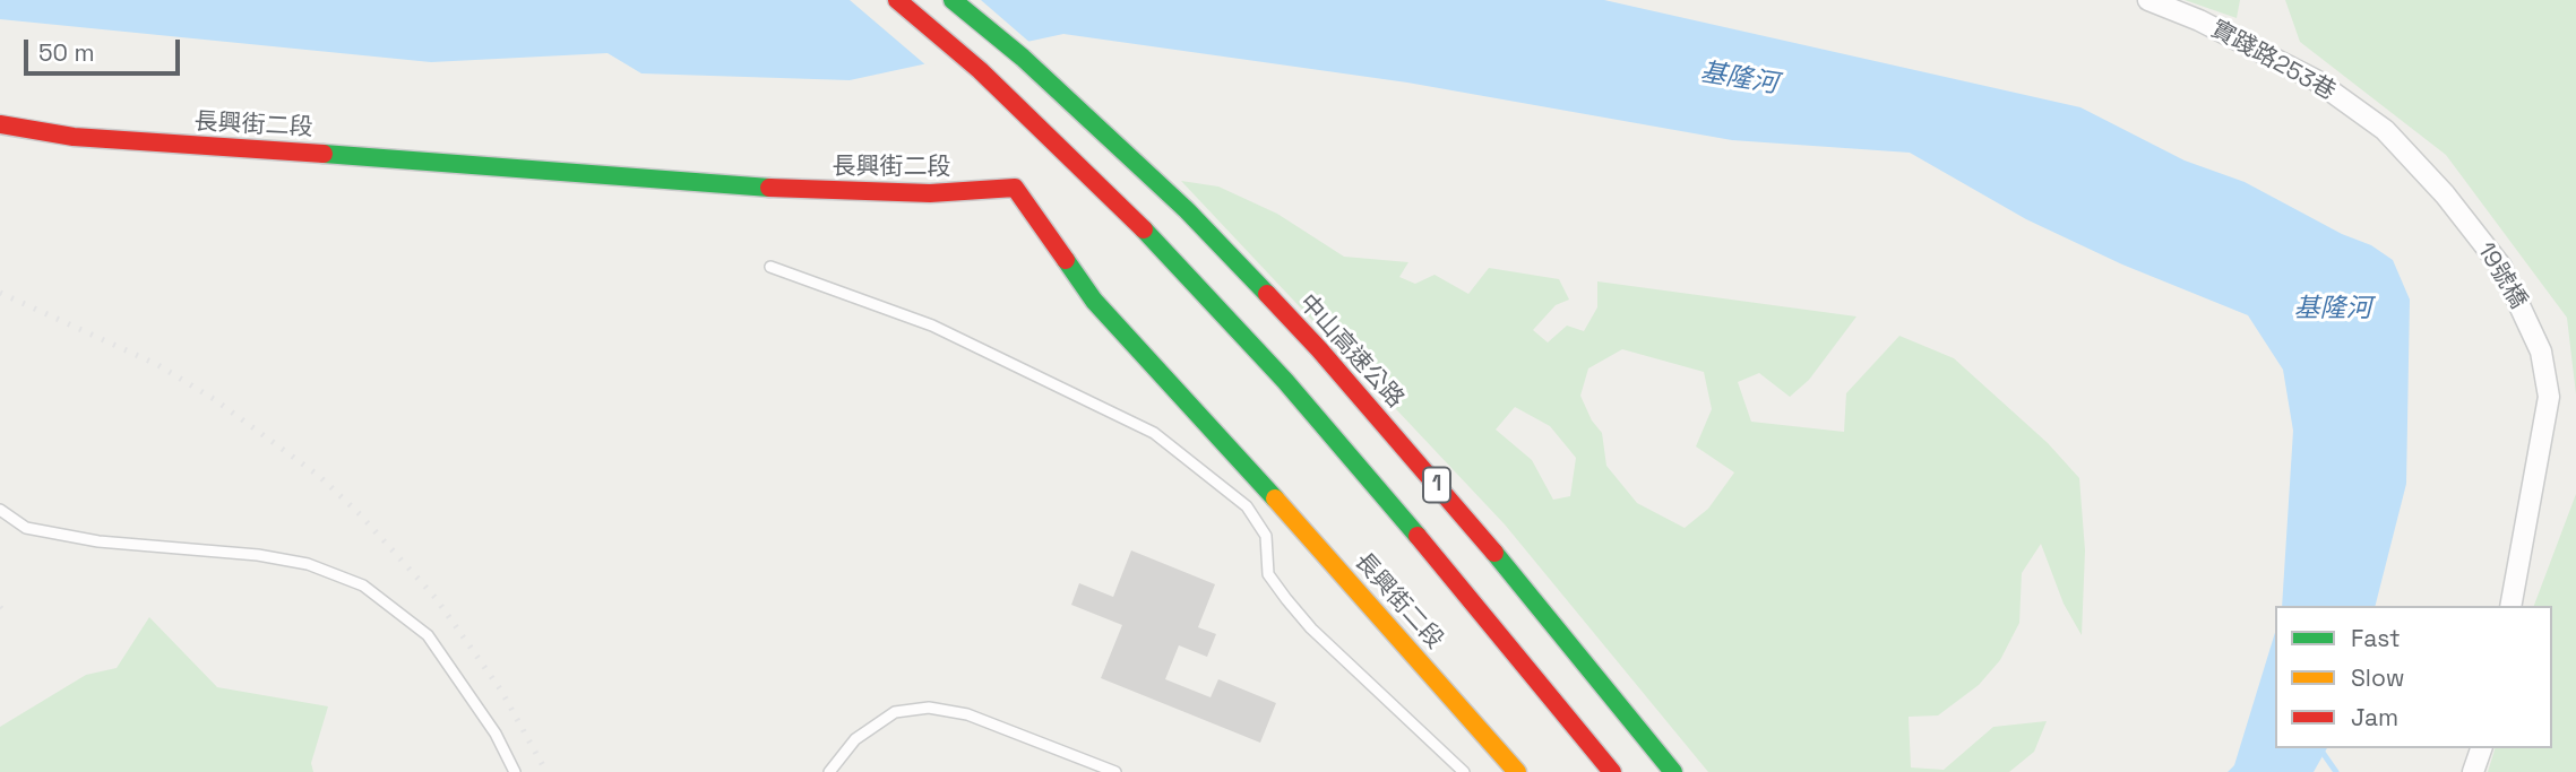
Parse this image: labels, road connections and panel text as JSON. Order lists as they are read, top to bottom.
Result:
{
  "streets": {
    "main road": ["長興街二段", "中山高速公路", "1"],
    "street": ["實踐路253巷", "19號橋"]
  },
  "crossings": [
    ["實踐路253巷", "19號橋"]
  ],
  "water": ["基隆河"],
  "legend": ["Fast", "Slow", "Jam"],
  "scale_bar": "50 m"
}
